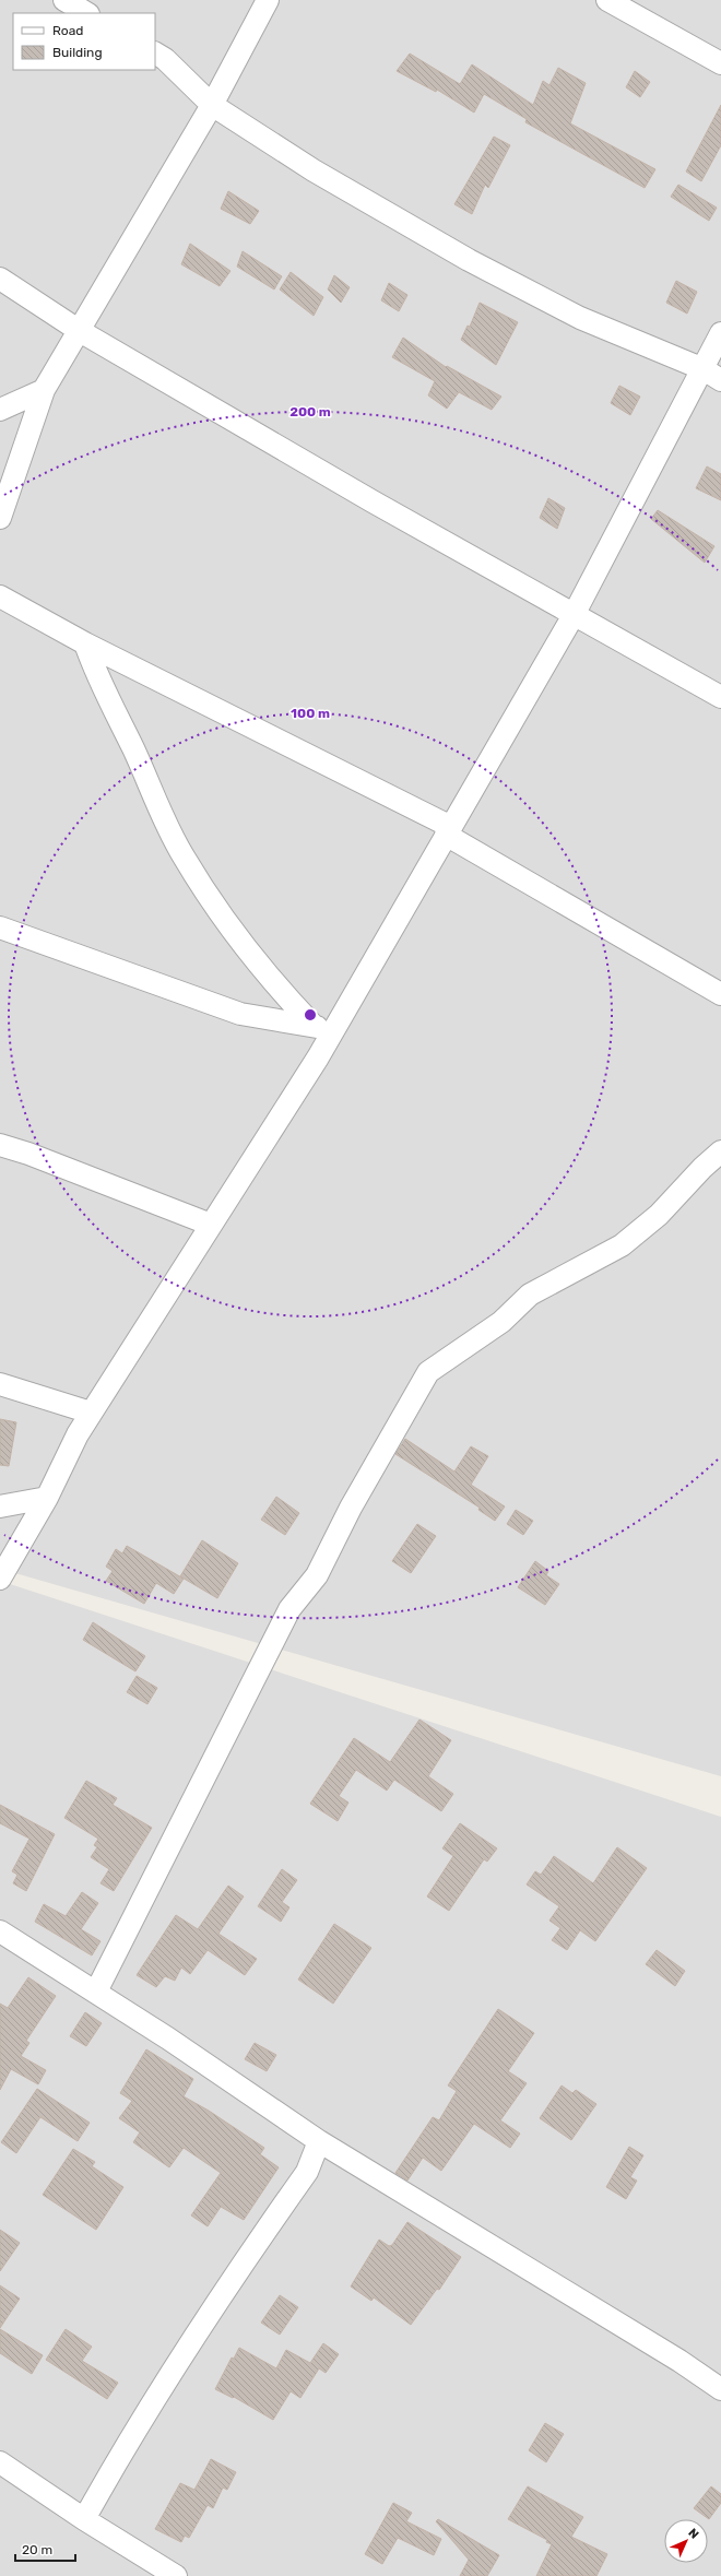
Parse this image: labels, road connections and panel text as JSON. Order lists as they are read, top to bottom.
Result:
{
  "legend": ["Road", "Building"],
  "scale_bar": "20 m",
  "north": "top right",
  "rings": ["200 m", "100 m"]
}
